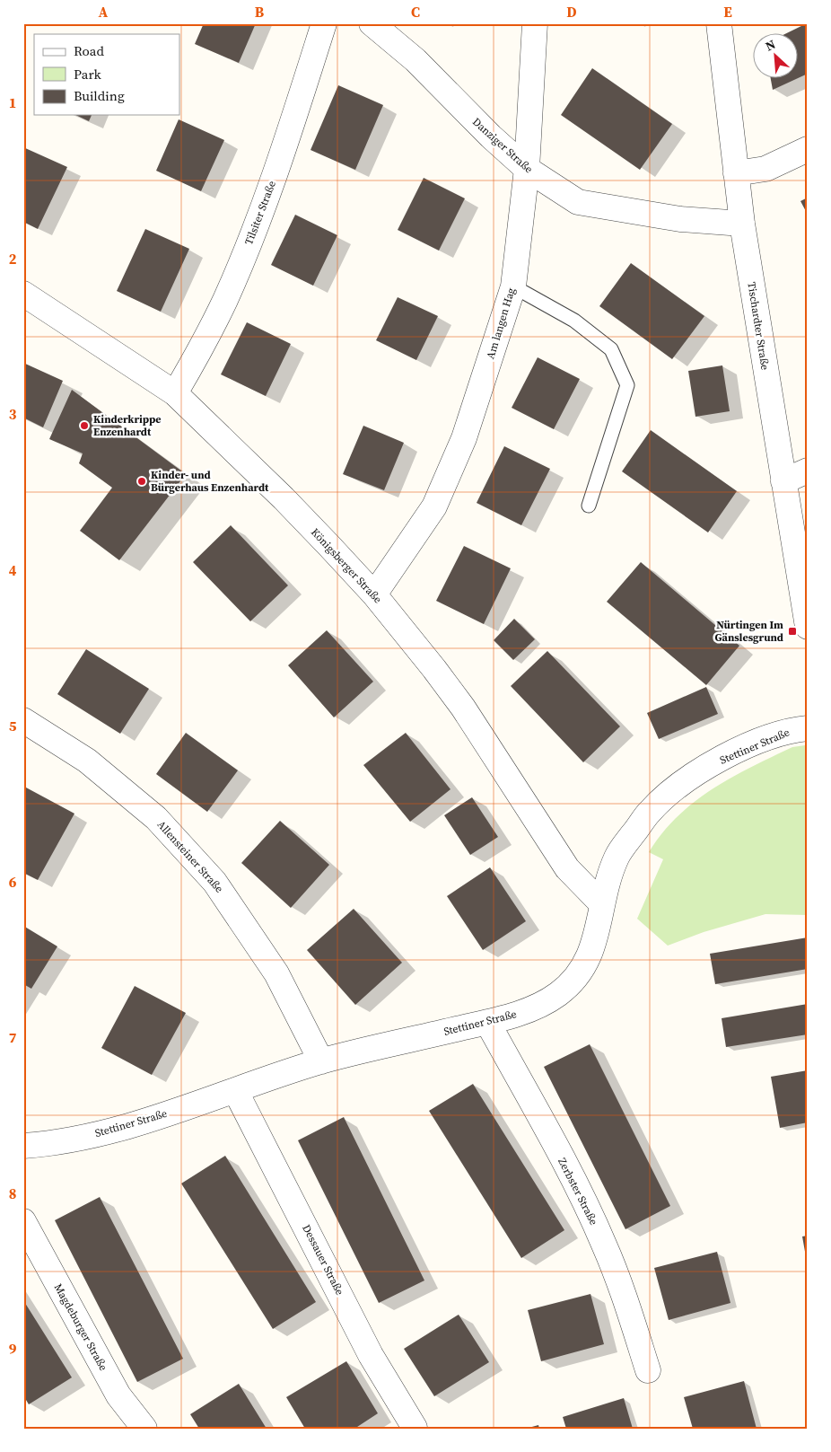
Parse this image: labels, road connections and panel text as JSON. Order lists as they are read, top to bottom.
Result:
{
  "streets": {
    "street": [
      "Danziger Straße",
      "Tilsiter Straße",
      "Am langen Hag",
      "Tischardter Straße",
      "Königsberger Straße",
      "Stettiner Straße",
      "Allensteiner Straße",
      "Zerbster Straße",
      "Dessauer Straße",
      "Magdeburger Straße"
    ]
  },
  "crossings": [
    ["Danziger Straße", "Am langen Hag"],
    ["Danziger Straße", "Tischardter Straße"],
    ["Tilsiter Straße", "Königsberger Straße"],
    ["Am langen Hag", "Königsberger Straße"],
    ["Königsberger Straße", "Stettiner Straße"],
    ["Stettiner Straße", "Allensteiner Straße"],
    ["Stettiner Straße", "Zerbster Straße"],
    ["Stettiner Straße", "Dessauer Straße"]
  ],
  "places": {
    "other": ["Kinderkrippe Enzenhardt", "Kinder- und Bürgerhaus Enzenhardt"],
    "transit": ["Nürtingen Im Gänslesgrund"]
  },
  "legend": ["Road", "Park", "Building"],
  "north": "top left",
  "grid": {
    "columns": [
      "A",
      "B",
      "C",
      "D",
      "E"
    ],
    "rows": [
      "1",
      "2",
      "3",
      "4",
      "5",
      "6",
      "7",
      "8",
      "9"
    ]
  }
}
